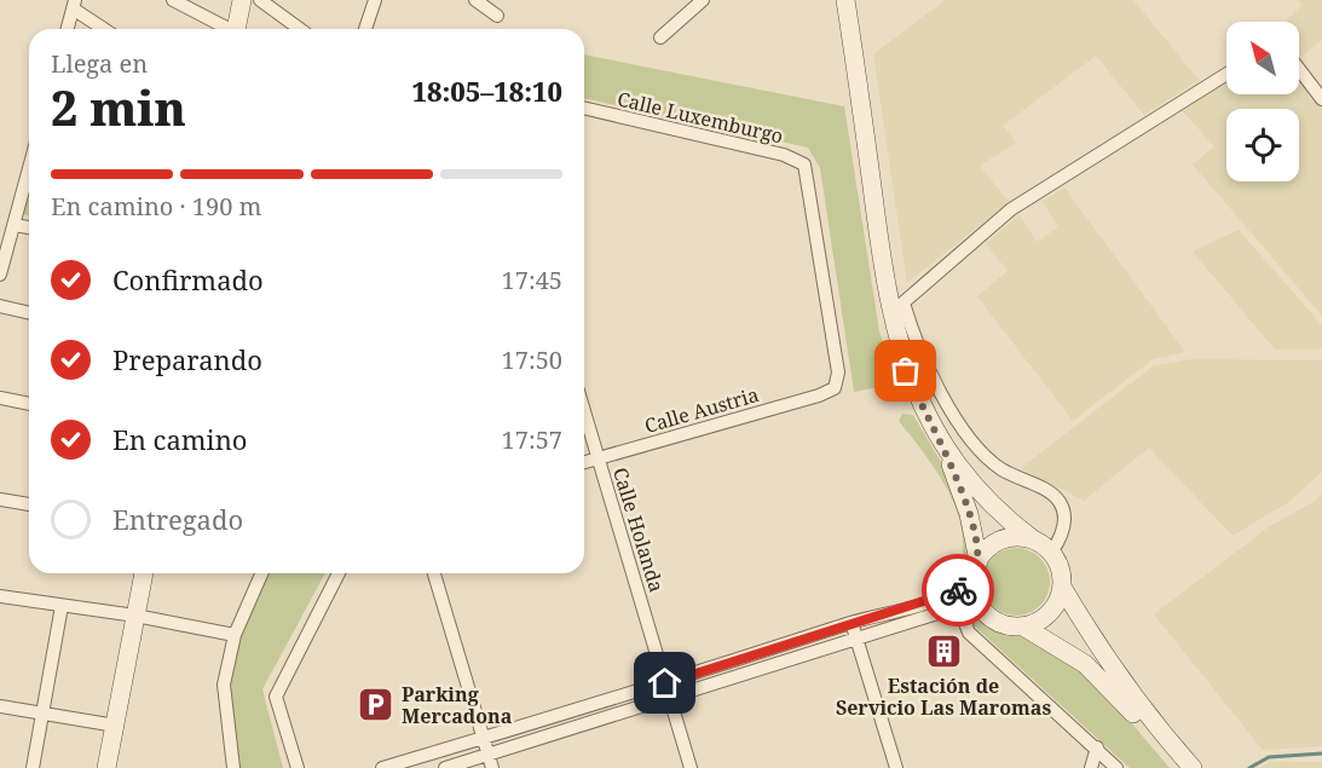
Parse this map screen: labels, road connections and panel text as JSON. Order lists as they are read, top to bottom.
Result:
{
  "streets": {
    "street": ["Calle Luxemburgo", "Calle Austria", "Calle Holanda"]
  },
  "crossings": [
    ["Calle Luxemburgo", "Calle Austria"],
    ["Calle Austria", "Calle Holanda"]
  ],
  "places": {
    "building": ["Estación de Servicio Las Maromas"],
    "parking": ["Parking Mercadona"]
  },
  "north": "top left",
  "page": {
    "heading": ["2 min", "Llega en", "18:05–18:10"],
    "bar": "En camino · 190 m",
    "list": [
      ["Confirmado", "17:45"],
      ["Preparando", "17:50"],
      ["En camino", "17:57"],
      "Entregado"
    ]
  }
}
